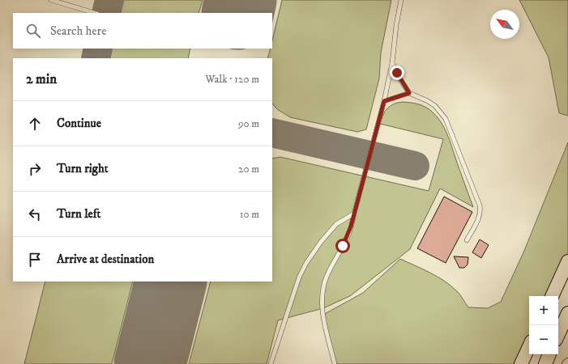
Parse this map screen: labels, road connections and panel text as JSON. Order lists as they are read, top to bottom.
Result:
{
  "north": "top left",
  "page": {
    "search": "Search here",
    "heading": ["2 min", "Walk · 120 m"],
    "list": [
      ["Continue", "90 m"],
      ["Turn right", "20 m"],
      ["Turn left", "10 m"],
      "Arrive at destination"
    ],
    "map_buttons": ["+", "−"]
  }
}
